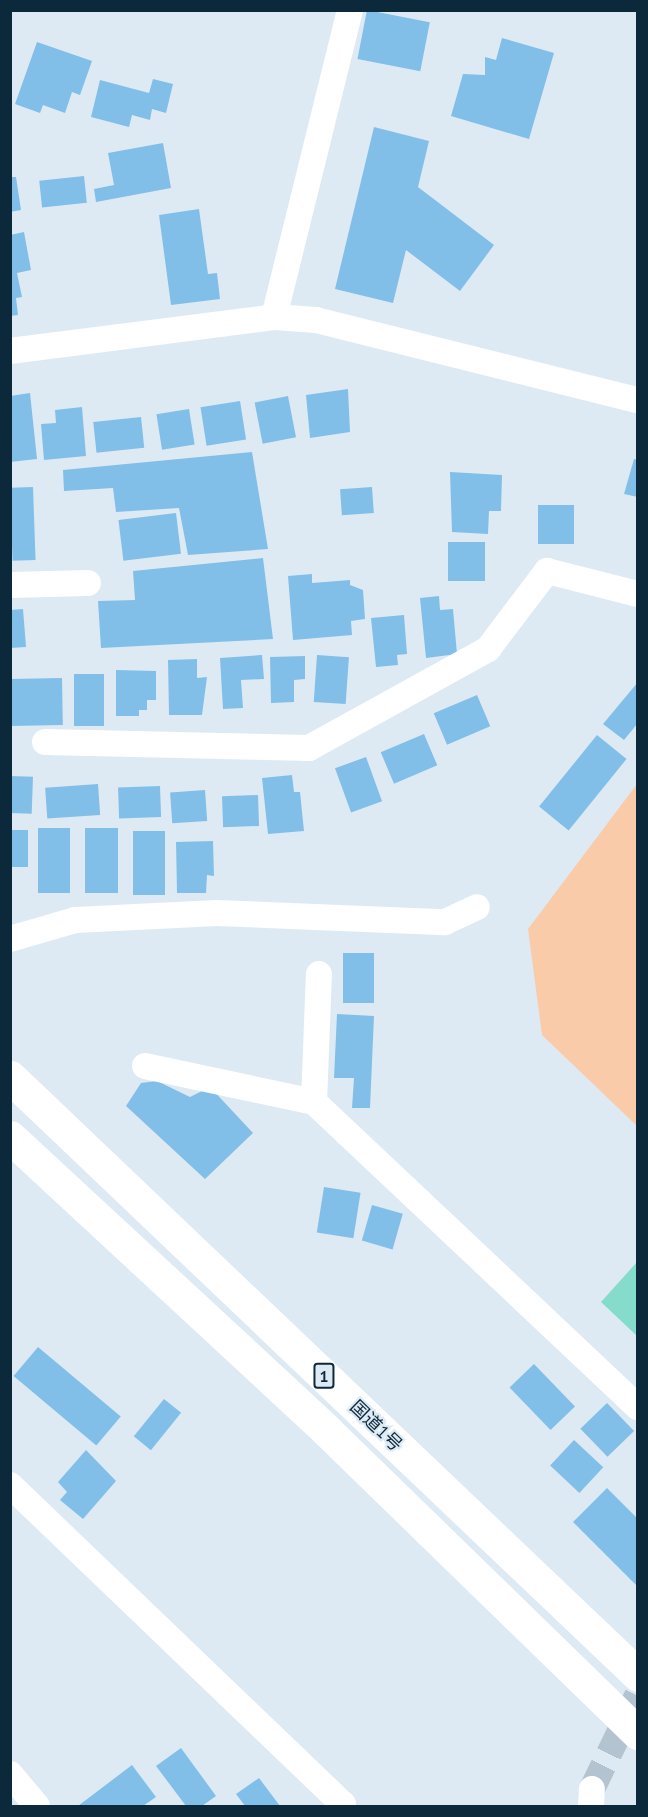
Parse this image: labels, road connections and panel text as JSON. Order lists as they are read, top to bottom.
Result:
{
  "streets": {
    "highway": ["1", "国道1号"]
  }
}
